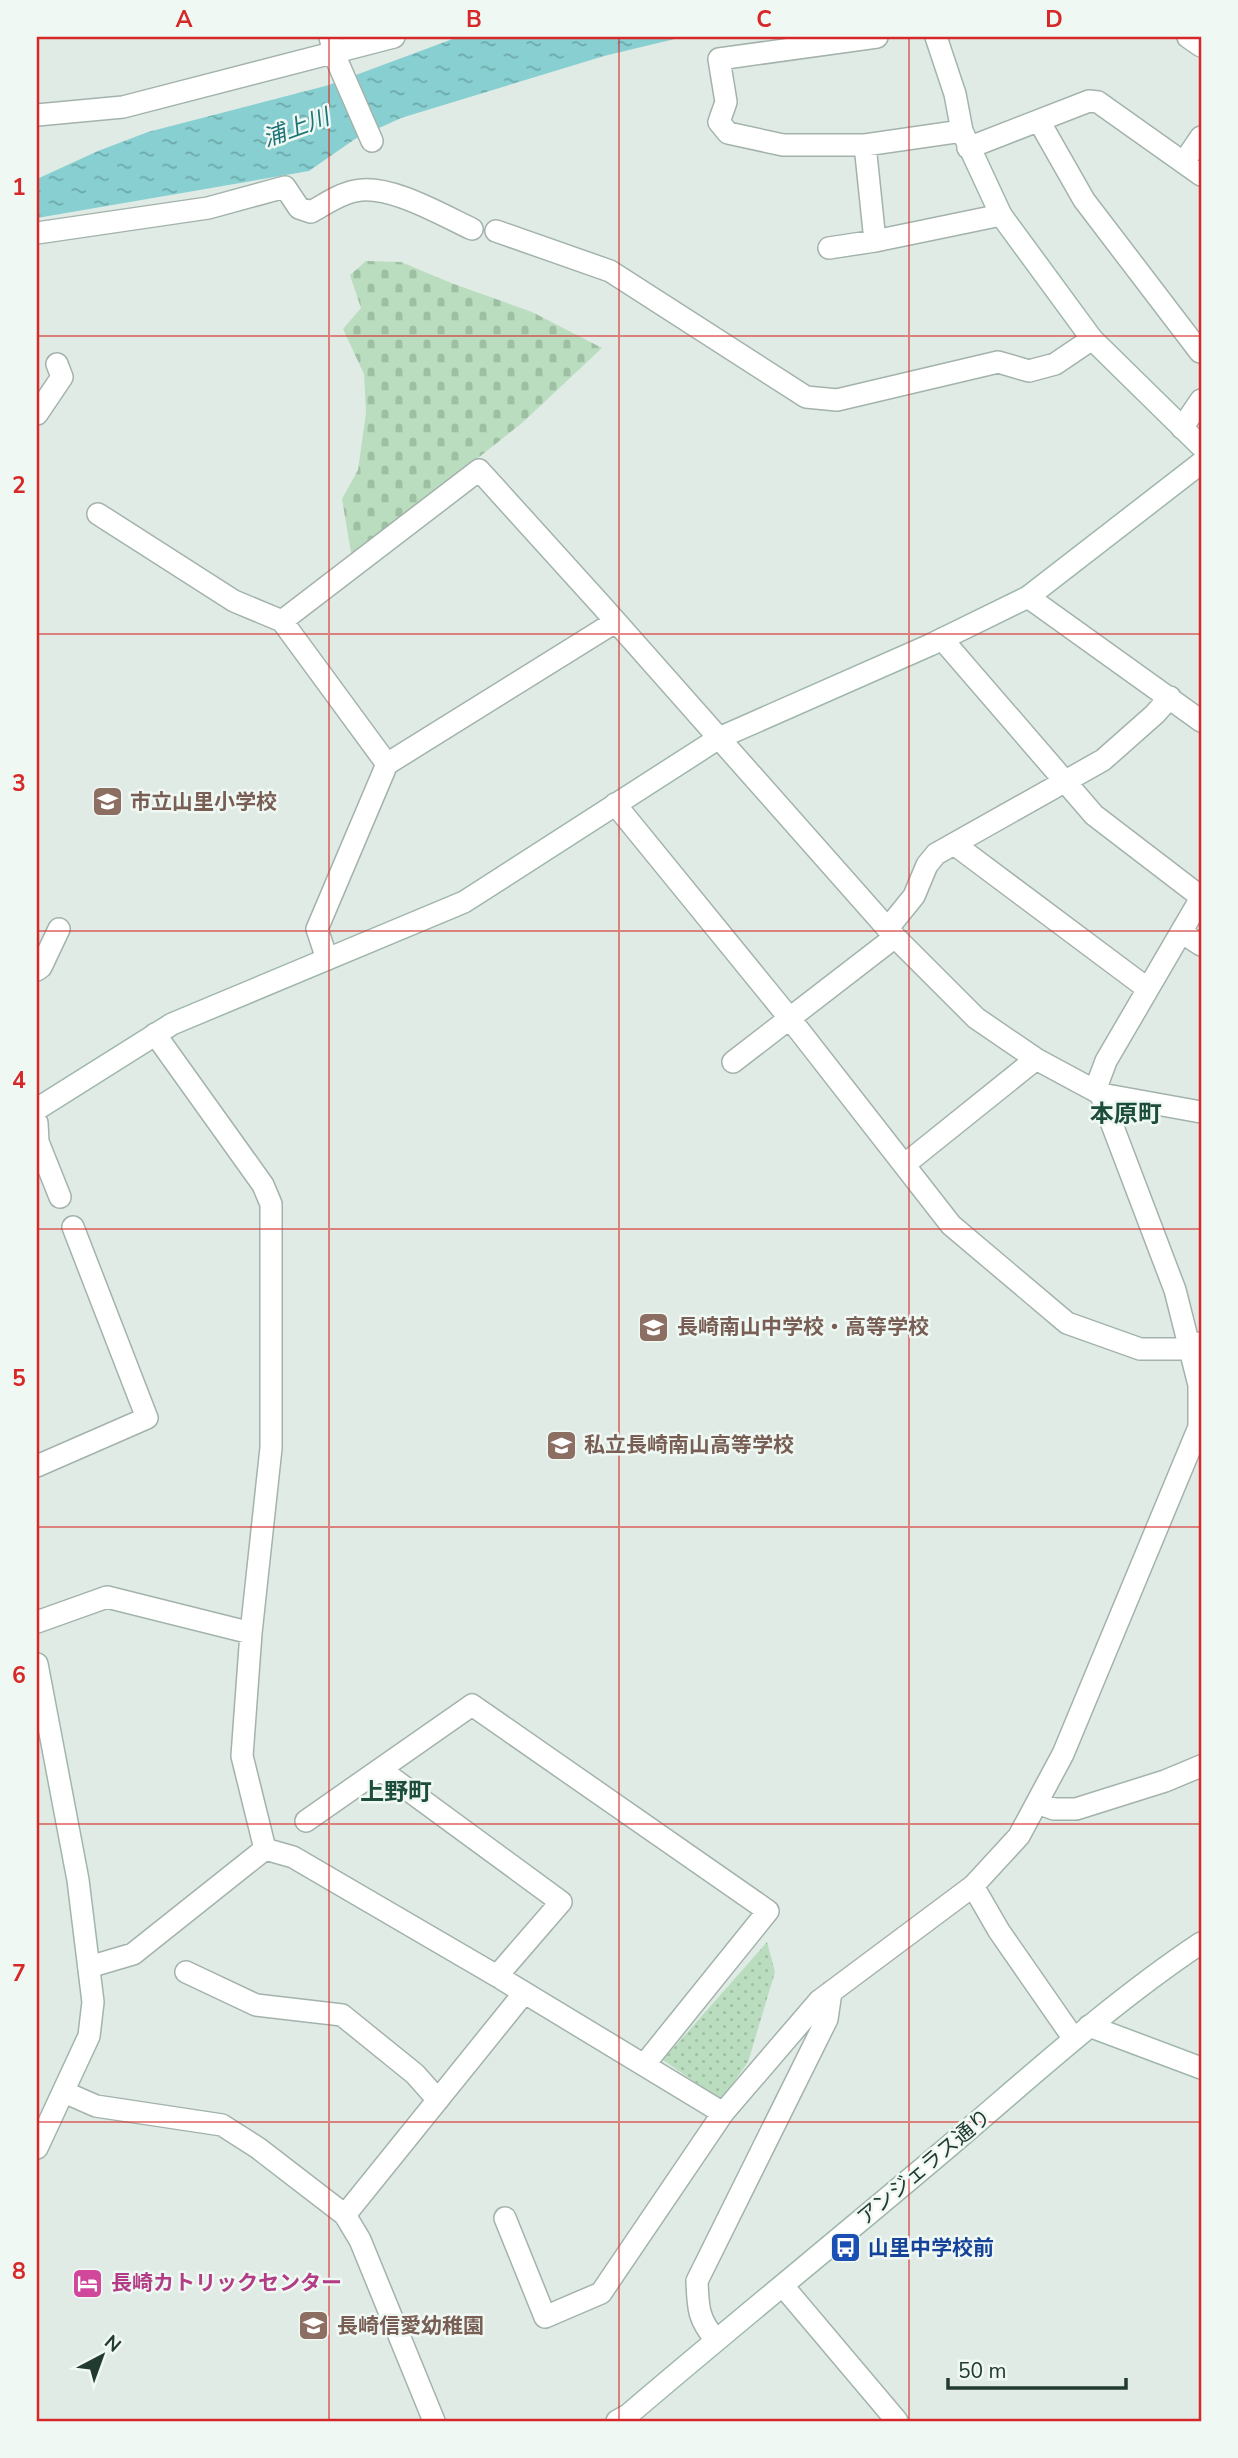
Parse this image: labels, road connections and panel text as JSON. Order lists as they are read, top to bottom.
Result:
{
  "streets": {
    "street": ["アンジェラス通り"]
  },
  "districts": ["本原町", "上野町"],
  "water": ["浦上川"],
  "places": {
    "school or university": [
      "市立山里小学校",
      "長崎南山中学校・高等学校",
      "私立長崎南山高等学校",
      "長崎信愛幼稚園"
    ],
    "bus stop": ["山里中学校前"],
    "hotel": ["長崎カトリックセンター"]
  },
  "scale_bar": "50 m",
  "north": "top right",
  "grid": {
    "columns": [
      "A",
      "B",
      "C",
      "D"
    ],
    "rows": [
      "1",
      "2",
      "3",
      "4",
      "5",
      "6",
      "7",
      "8"
    ]
  }
}
